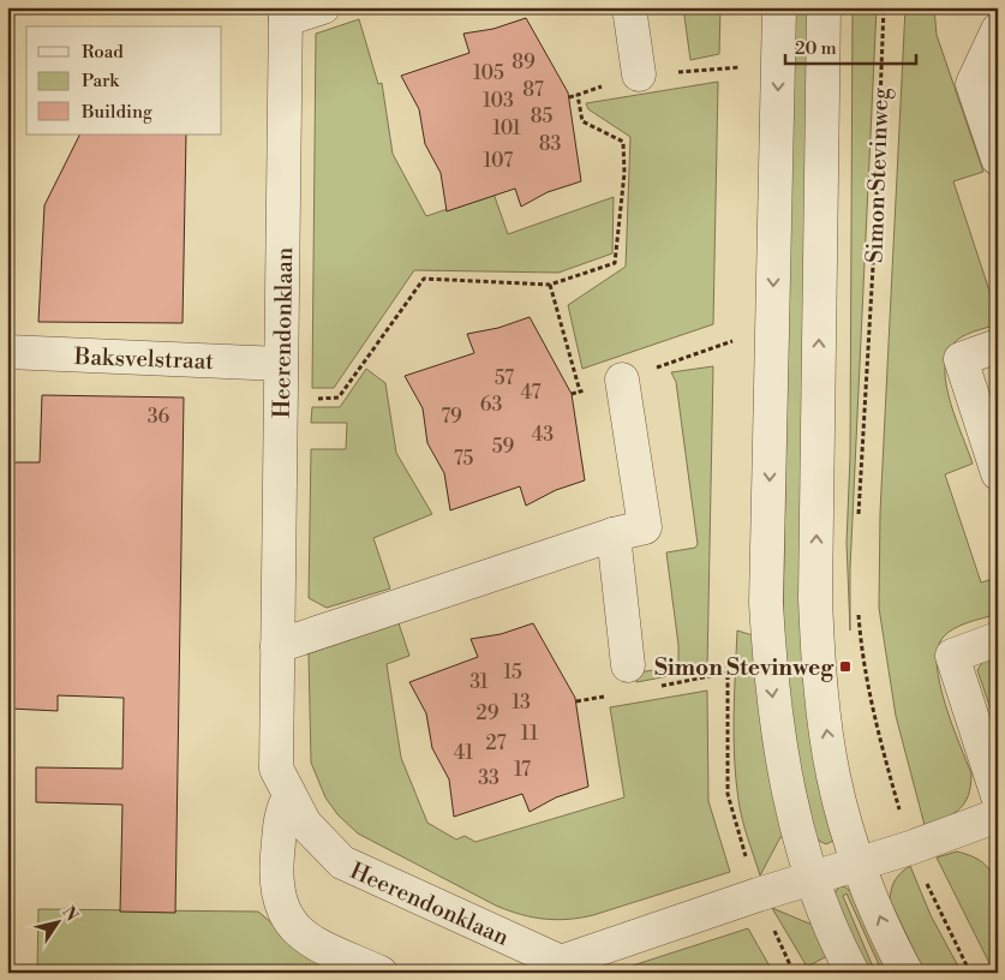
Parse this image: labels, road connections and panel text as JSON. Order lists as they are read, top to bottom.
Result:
{
  "streets": {
    "street": ["Heerendonklaan", "Baksvelstraat"],
    "path": ["Simon Stevinweg"]
  },
  "crossings": [
    ["Heerendonklaan", "Baksvelstraat"]
  ],
  "places": {
    "transit": ["Simon Stevinweg"]
  },
  "house_numbers": [
    "89",
    "105",
    "87",
    "103",
    "85",
    "101",
    "83",
    "107",
    "57",
    "47",
    "63",
    "36",
    "79",
    "43",
    "59",
    "75",
    "15",
    "31",
    "13",
    "29",
    "11",
    "27",
    "41",
    "17",
    "33"
  ],
  "legend": ["Road", "Park", "Building"],
  "scale_bar": "20 m",
  "north": "top right"
}
